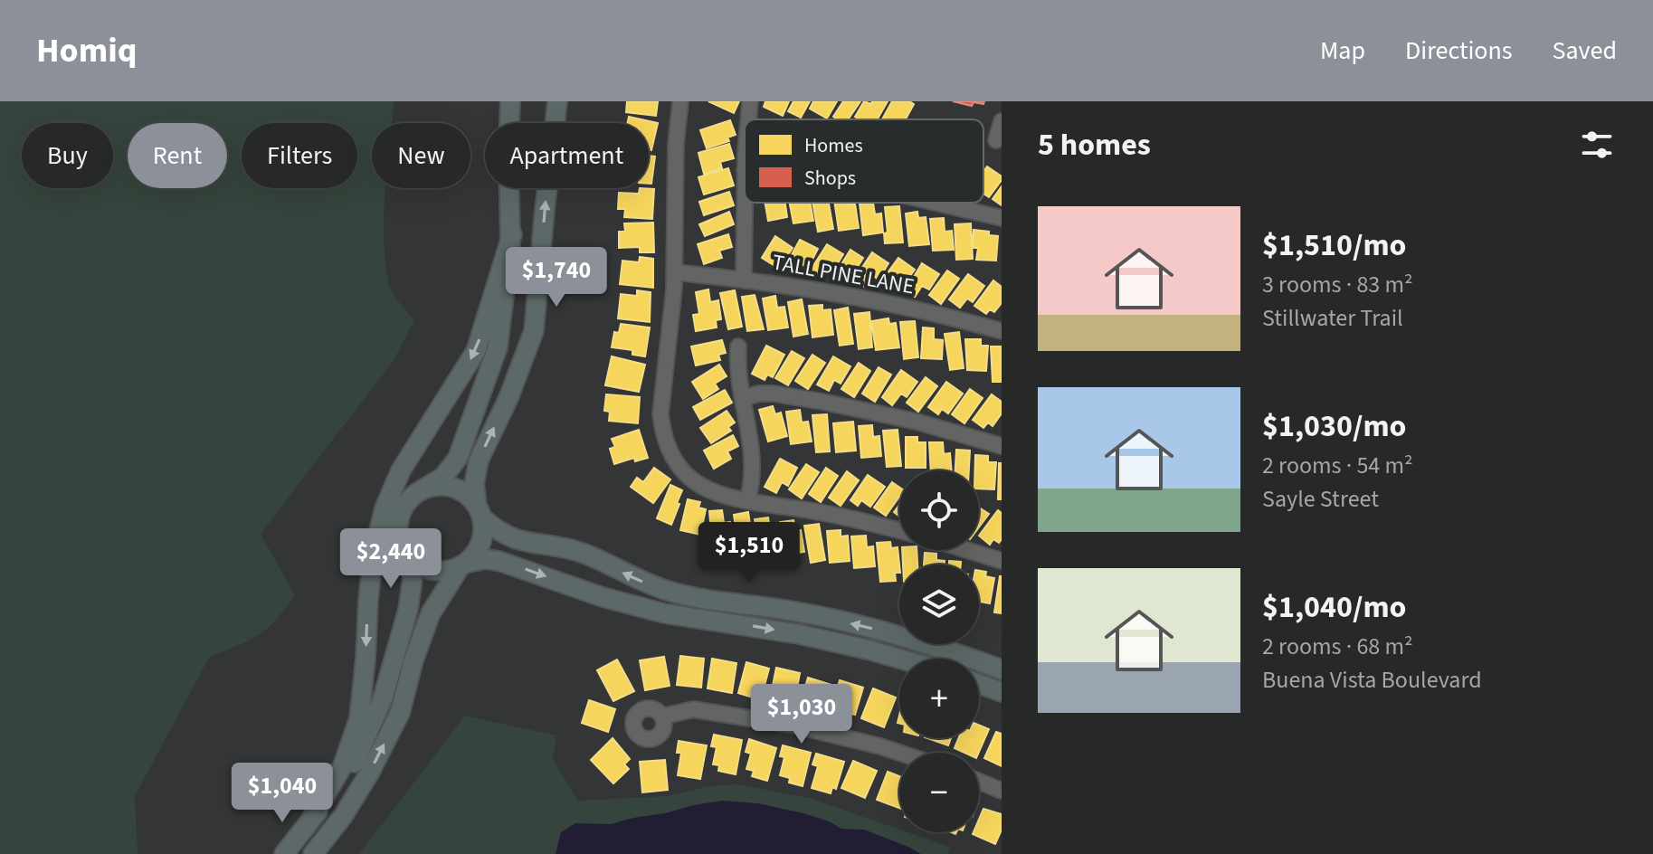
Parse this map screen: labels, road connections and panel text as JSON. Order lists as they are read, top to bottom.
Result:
{
  "streets": {
    "street": ["TALL PINE LANE"]
  },
  "legend": ["Homes", "Shops"],
  "page": {
    "header": "Homiq",
    "nav": ["Map", "Directions", "Saved"],
    "heading": "5 homes",
    "chip": [
      "Buy",
      "Rent",
      "Filters",
      "New",
      "Apartment"
    ],
    "list": [
      {
        "name": "$1,510/mo",
        "note": "3 rooms · 83 m² · Stillwater Trail"
      },
      {
        "name": "$1,030/mo",
        "note": "2 rooms · 54 m² · Sayle Street"
      },
      {
        "name": "$1,040/mo",
        "note": "2 rooms · 68 m² · Buena Vista Boulevard"
      }
    ],
    "price": [
      "$1,740",
      "$1,510",
      "$2,440",
      "$1,030",
      "$1,040"
    ],
    "map_buttons": ["+", "−"]
  }
}
